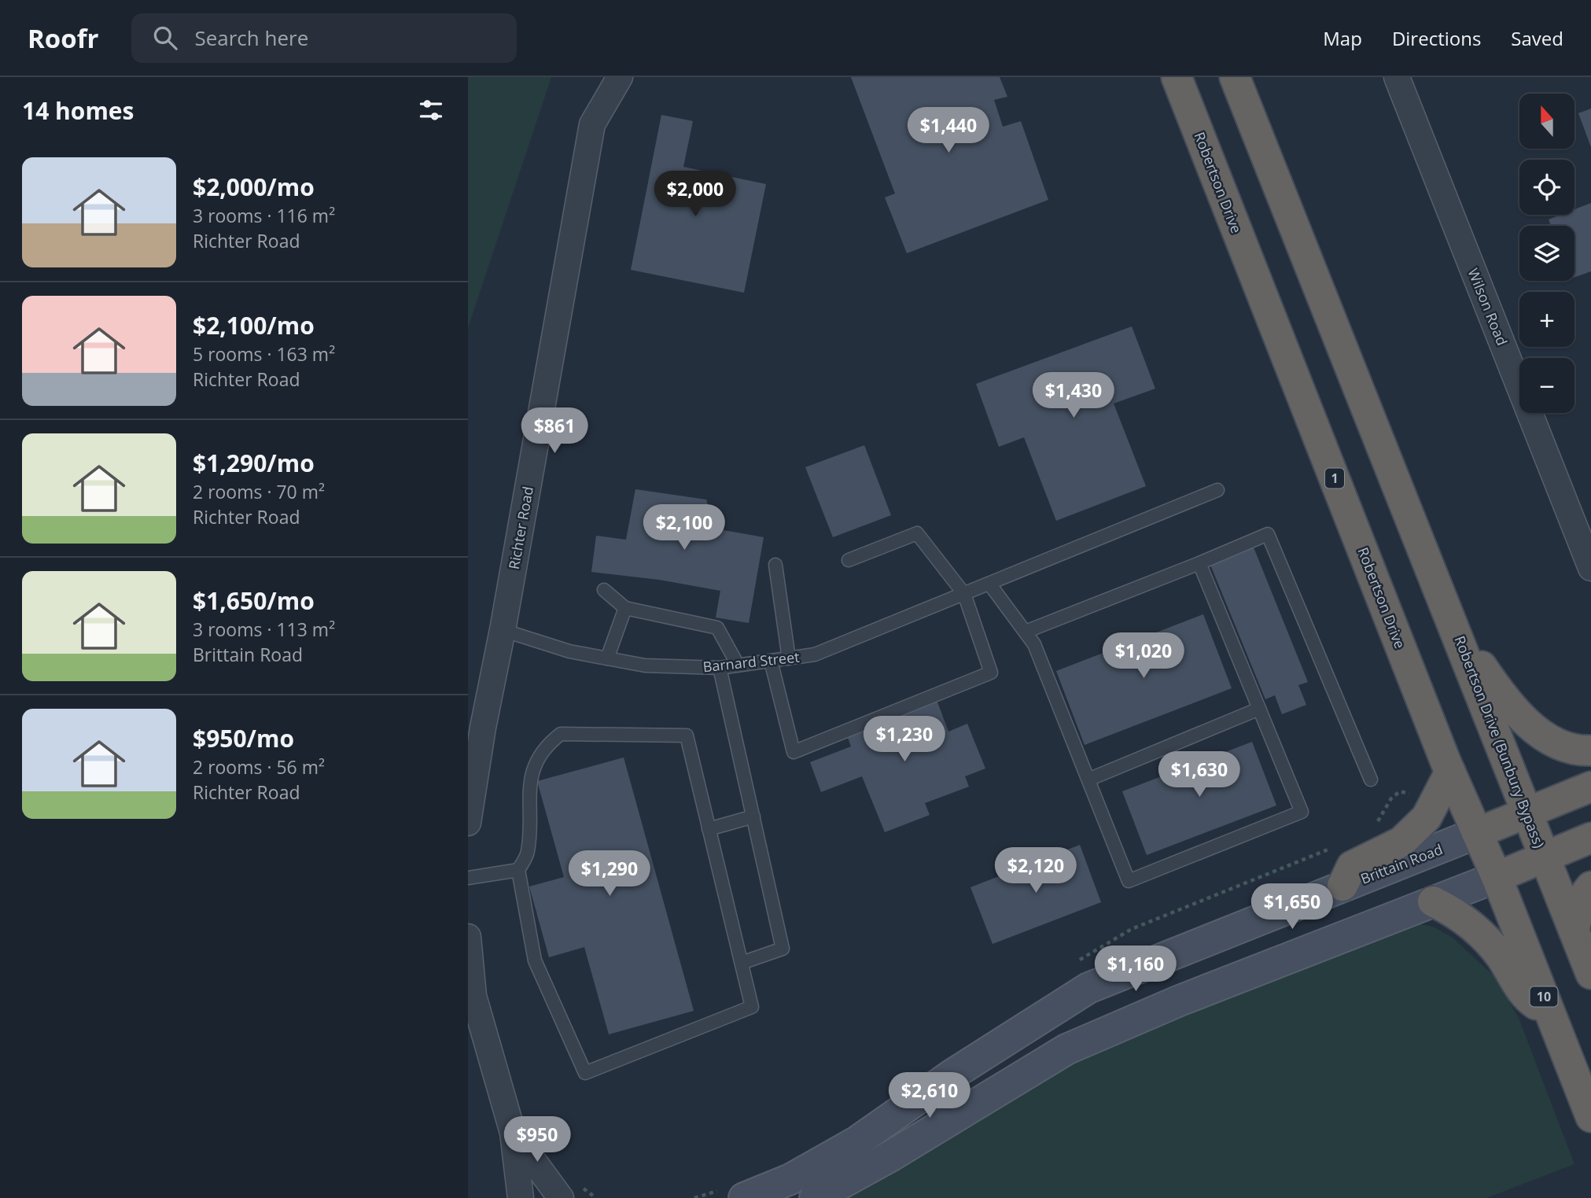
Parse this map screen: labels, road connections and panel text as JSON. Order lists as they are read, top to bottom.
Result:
{
  "streets": {
    "highway": [
      "Robertson Drive",
      "1",
      "Robertson Drive (Bunbury Bypass)",
      "10"
    ],
    "main road": ["Brittain Road"],
    "street": ["Wilson Road", "Richter Road"],
    "lane": ["Barnard Street"]
  },
  "crossings": [
    ["Robertson Drive", "Brittain Road"],
    ["Richter Road", "Barnard Street"]
  ],
  "north": "top",
  "page": {
    "header": "Roofr",
    "search": "Search here",
    "nav": ["Map", "Directions", "Saved"],
    "heading": "14 homes",
    "map_buttons": ["+", "−"],
    "price": [
      "$1,440",
      "$2,000",
      "$1,430",
      "$861",
      "$2,100",
      "$1,020",
      "$1,230",
      "$1,630",
      "$2,120",
      "$1,290",
      "$1,650",
      "$1,160",
      "$2,610",
      "$950"
    ],
    "list": [
      {
        "name": "$2,000/mo",
        "note": "3 rooms · 116 m² · Richter Road"
      },
      {
        "name": "$2,100/mo",
        "note": "5 rooms · 163 m² · Richter Road"
      },
      {
        "name": "$1,290/mo",
        "note": "2 rooms · 70 m² · Richter Road"
      },
      {
        "name": "$1,650/mo",
        "note": "3 rooms · 113 m² · Brittain Road"
      },
      {
        "name": "$950/mo",
        "note": "2 rooms · 56 m² · Richter Road"
      }
    ]
  }
}
